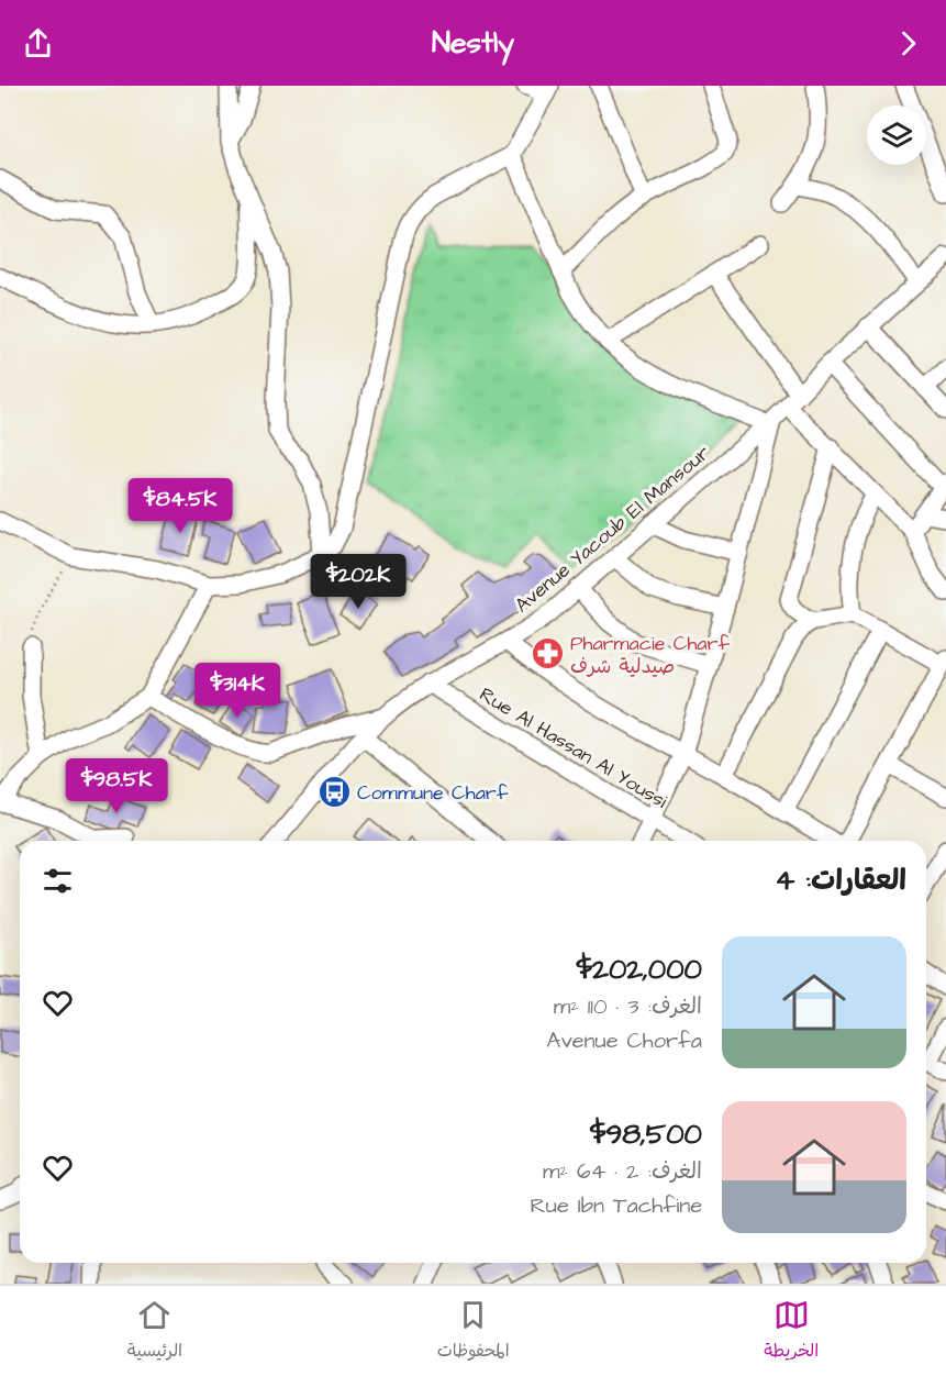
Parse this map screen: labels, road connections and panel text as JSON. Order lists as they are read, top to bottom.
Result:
{
  "streets": {
    "street": ["Avenue Yacoub El Mansour", "Rue Al Hassan Al Youssi"]
  },
  "crossings": [
    ["Avenue Yacoub El Mansour", "Rue Al Hassan Al Youssi"]
  ],
  "places": {
    "pharmacy": ["Pharmacie Charf صيدلية شرف"],
    "bus stop": ["Commune Charf"]
  },
  "page": {
    "header": "Nestly",
    "price": [
      "$84.5K",
      "$202K",
      "$314K",
      "$98.5K"
    ],
    "heading": "العقارات: 4",
    "list": [
      {
        "name": "$202,000",
        "note": "الغرف: 3 · 110 m² · Avenue Chorfa"
      },
      {
        "name": "$98,500",
        "note": "الغرف: 2 · 64 m² · Rue Ibn Tachfine"
      }
    ],
    "tabs": ["الخريطة", "المحفوظات", "الرئيسية"]
  }
}
